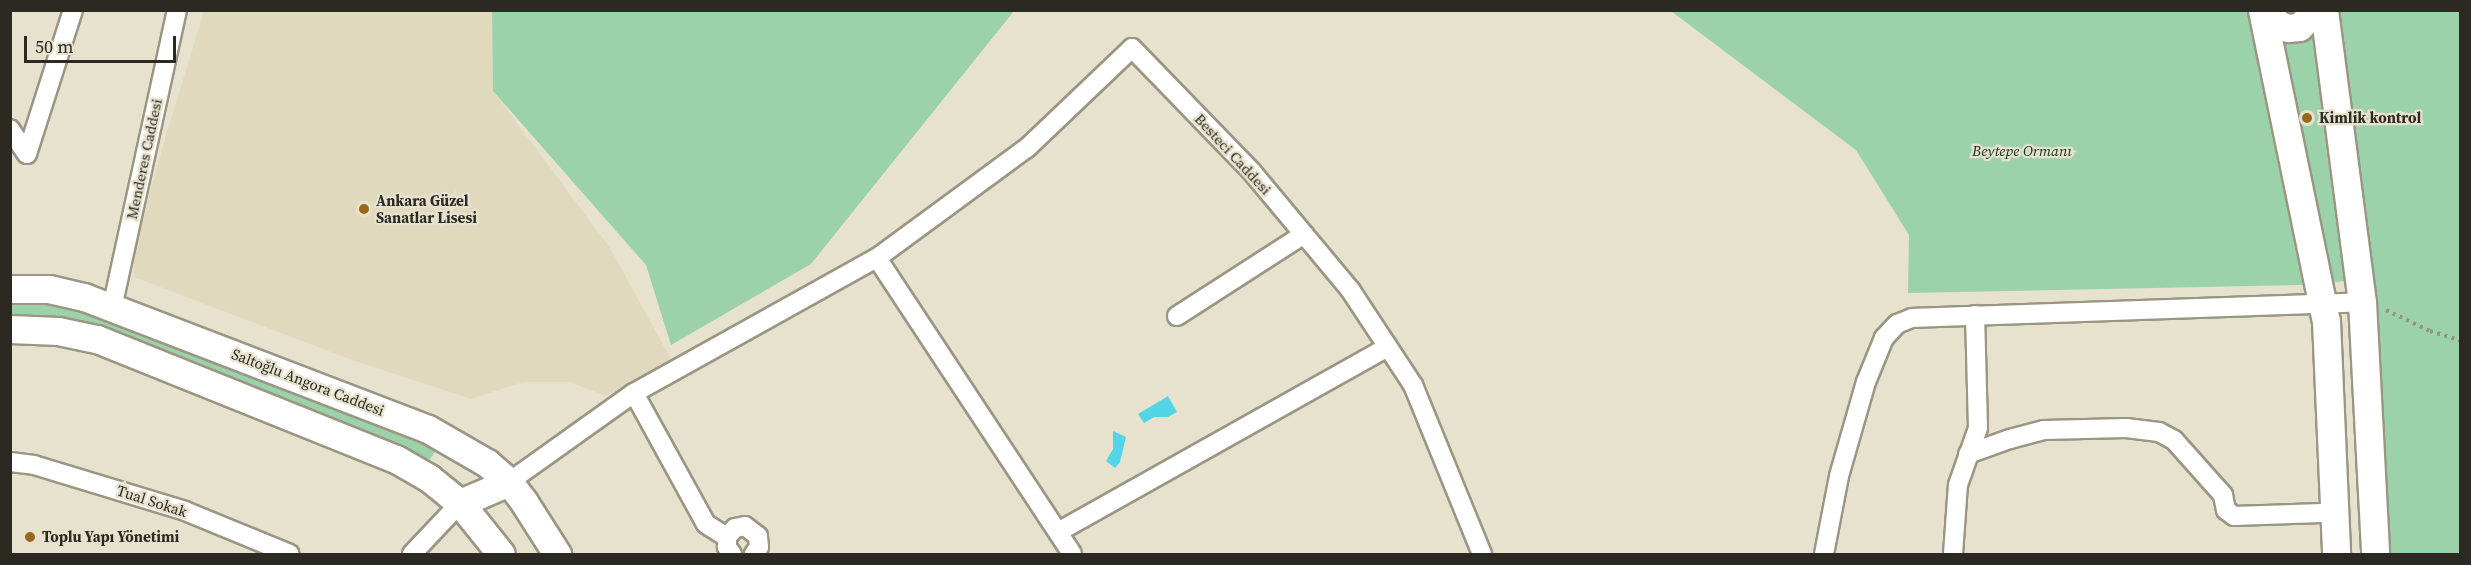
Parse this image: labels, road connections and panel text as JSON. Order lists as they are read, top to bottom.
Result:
{
  "streets": {
    "street": [
      "Besteci Caddesi",
      "Menderes Caddesi",
      "Saltoğlu Angora Caddesi",
      "Tual Sokak"
    ]
  },
  "crossings": [
    ["Menderes Caddesi", "Saltoğlu Angora Caddesi"]
  ],
  "parks": ["Beytepe Ormanı"],
  "places": ["Kimlik kontrol", "Ankara Güzel Sanatlar Lisesi", "Toplu Yapı Yönetimi"],
  "scale_bar": "50 m"
}
